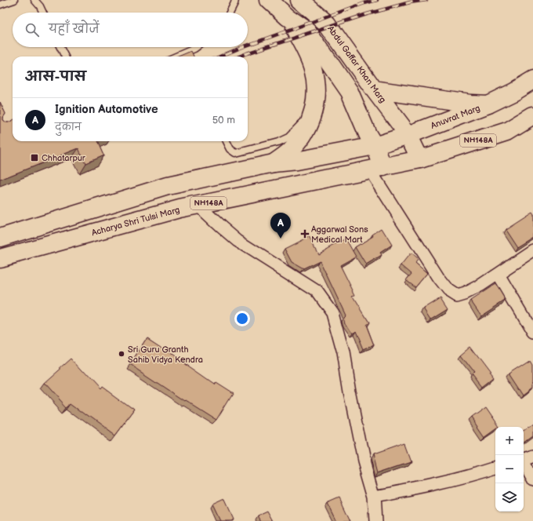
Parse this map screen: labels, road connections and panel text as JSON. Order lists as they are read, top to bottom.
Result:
{
  "streets": {
    "main road": [
      "Abdul Gaffar Khan Marg",
      "Anuvrat Marg",
      "NH148A",
      "Acharya Shri Tulsi Marg"
    ]
  },
  "crossings": [
    ["Abdul Gaffar Khan Marg", "Anuvrat Marg"],
    ["Abdul Gaffar Khan Marg", "NH148A"],
    ["Abdul Gaffar Khan Marg", "Acharya Shri Tulsi Marg"],
    ["NH148A", "Acharya Shri Tulsi Marg"]
  ],
  "places": {
    "transit": ["Chhatarpur"],
    "health": ["Aggarwal Sons Medical Mart"],
    "other": ["Sri Guru Granth Sahib Vidya Kendra"]
  },
  "page": {
    "search": "यहाँ खोजें",
    "heading": "आस-पास",
    "list": [
      {
        "mark": "A",
        "name": "Ignition Automotive",
        "note": "दुकान",
        "value": "50 m"
      }
    ],
    "pins": "A",
    "map_buttons": ["+", "−"]
  }
}
